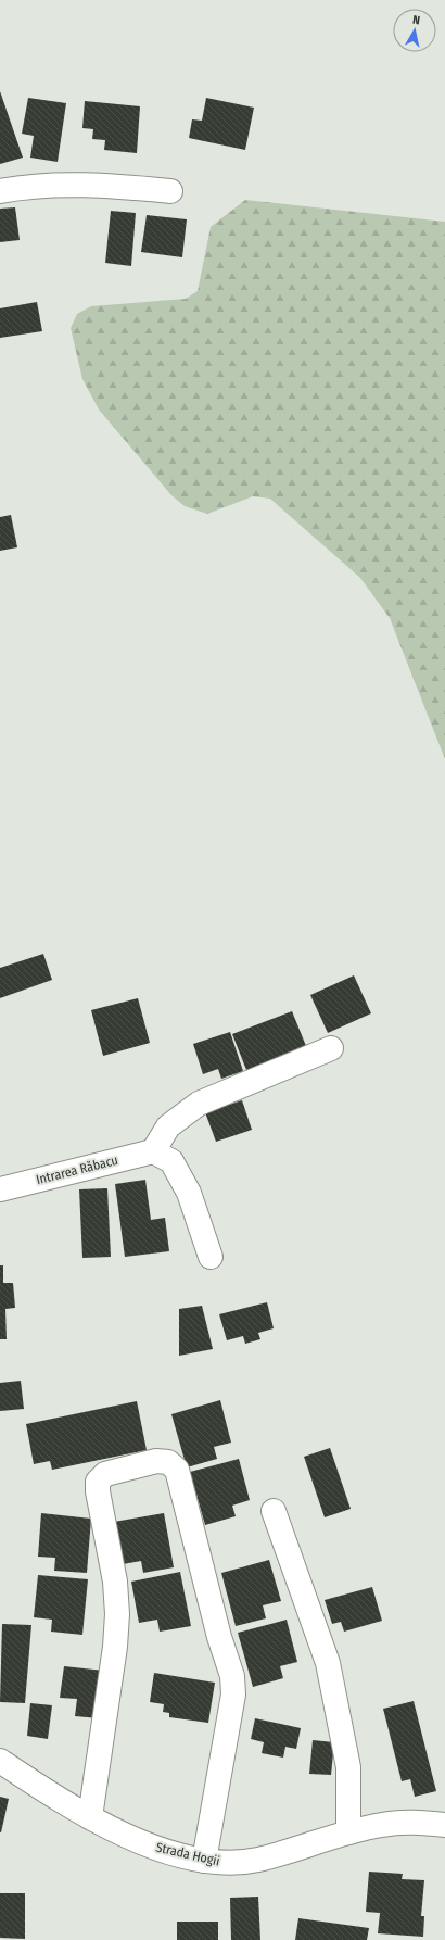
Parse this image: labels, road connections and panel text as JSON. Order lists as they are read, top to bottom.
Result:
{
  "streets": {
    "street": ["Intrarea Răbacu", "Strada Hogii"]
  },
  "north": "top"
}
